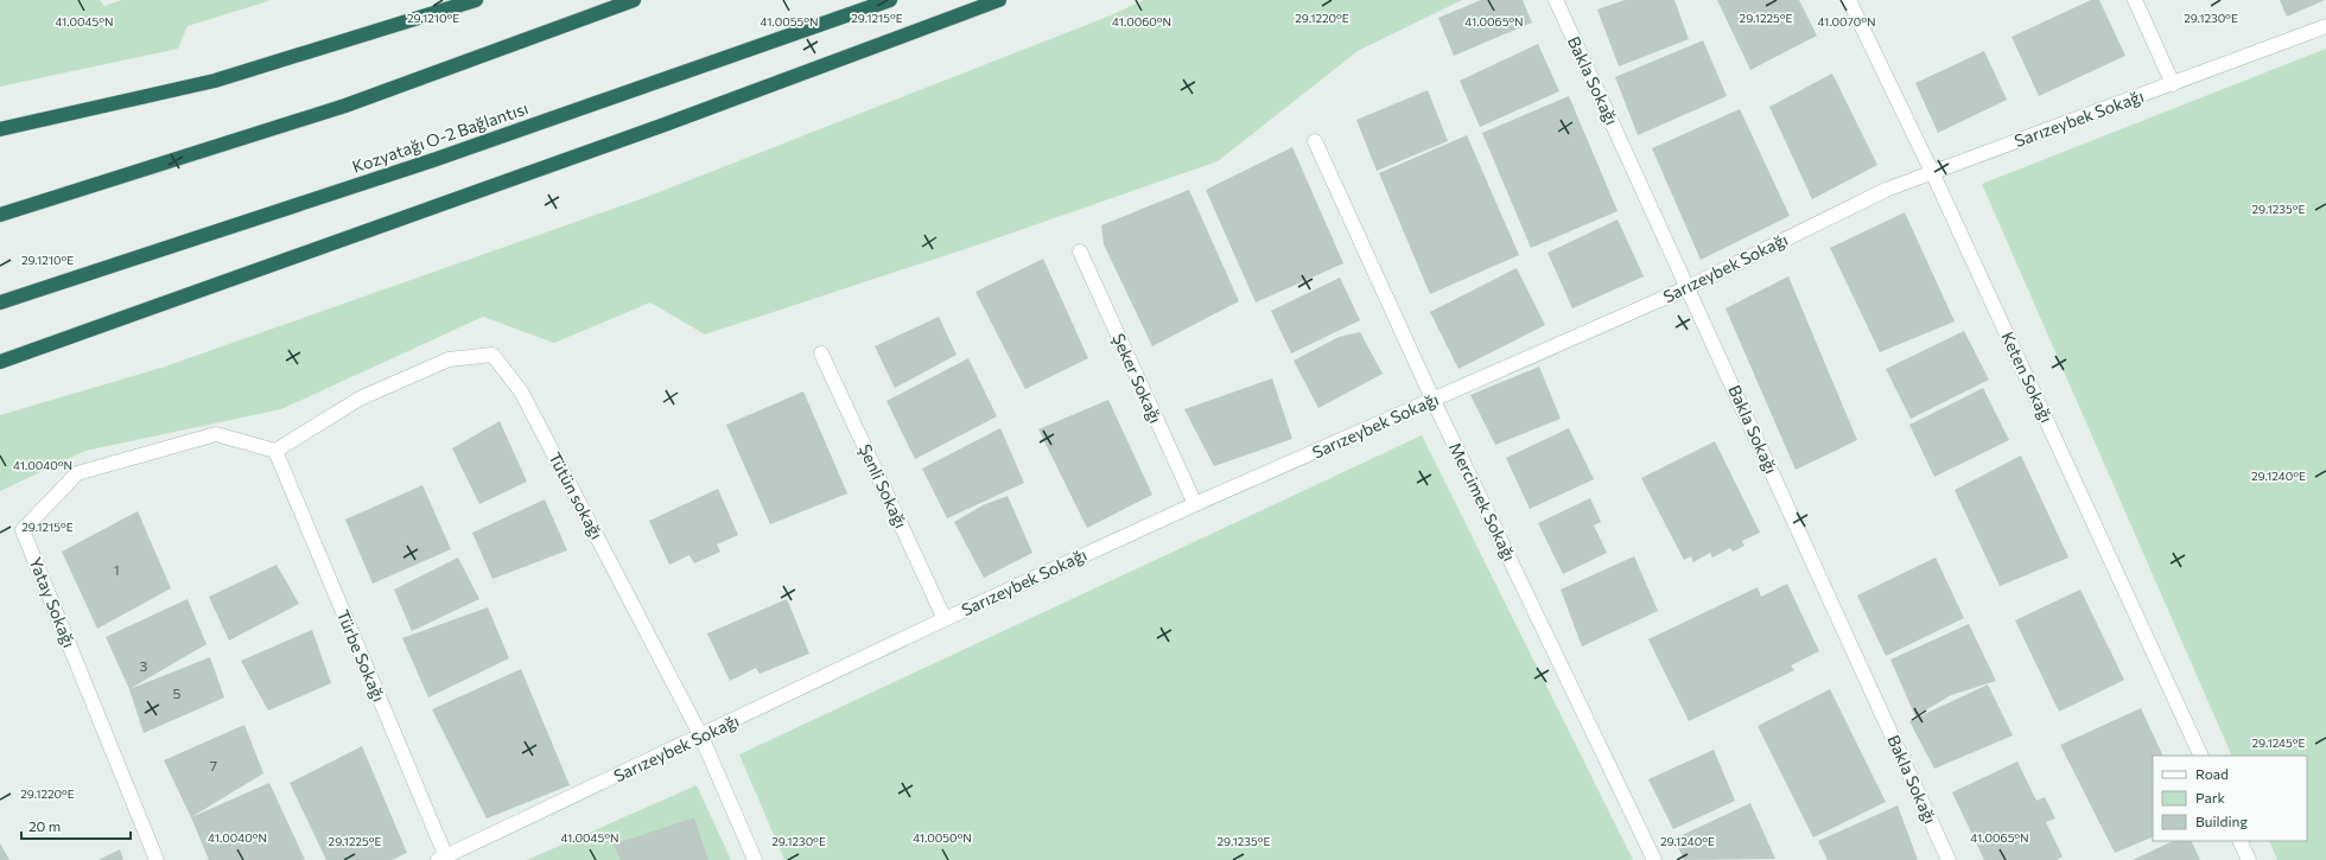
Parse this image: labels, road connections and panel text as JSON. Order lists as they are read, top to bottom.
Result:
{
  "streets": {
    "highway": ["Kozyatağı O-2 Bağlantısı"],
    "street": [
      "Bakla Sokağı",
      "Sarızeybek Sokağı",
      "Keten Sokağı",
      "Şeker Sokağı",
      "Şenli Sokağı",
      "Tütün sokağı",
      "Mercimek Sokağı",
      "Yatay Sokağı",
      "Türbe Sokağı"
    ]
  },
  "crossings": [
    ["Bakla Sokağı", "Sarızeybek Sokağı"],
    ["Sarızeybek Sokağı", "Keten Sokağı"],
    ["Sarızeybek Sokağı", "Şeker Sokağı"],
    ["Sarızeybek Sokağı", "Şenli Sokağı"],
    ["Sarızeybek Sokağı", "Tütün sokağı"],
    ["Sarızeybek Sokağı", "Mercimek Sokağı"],
    ["Sarızeybek Sokağı", "Türbe Sokağı"],
    ["Tütün sokağı", "Yatay Sokağı"],
    ["Tütün sokağı", "Türbe Sokağı"],
    ["Yatay Sokağı", "Türbe Sokağı"]
  ],
  "house_numbers": [
    "1",
    "3",
    "5",
    "7"
  ],
  "legend": ["Road", "Park", "Building"],
  "scale_bar": "20 m",
  "coordinates": [
    "29.1220°E",
    "29.1210°E",
    "29.1215°E",
    "29.1225°E",
    "29.1230°E",
    "41.0045°N",
    "41.0055°N",
    "41.0060°N",
    "41.0065°N",
    "41.0070°N",
    "29.1235°E",
    "41.0040°N",
    "29.1240°E",
    "29.1245°E",
    "41.0050°N"
  ]
}
